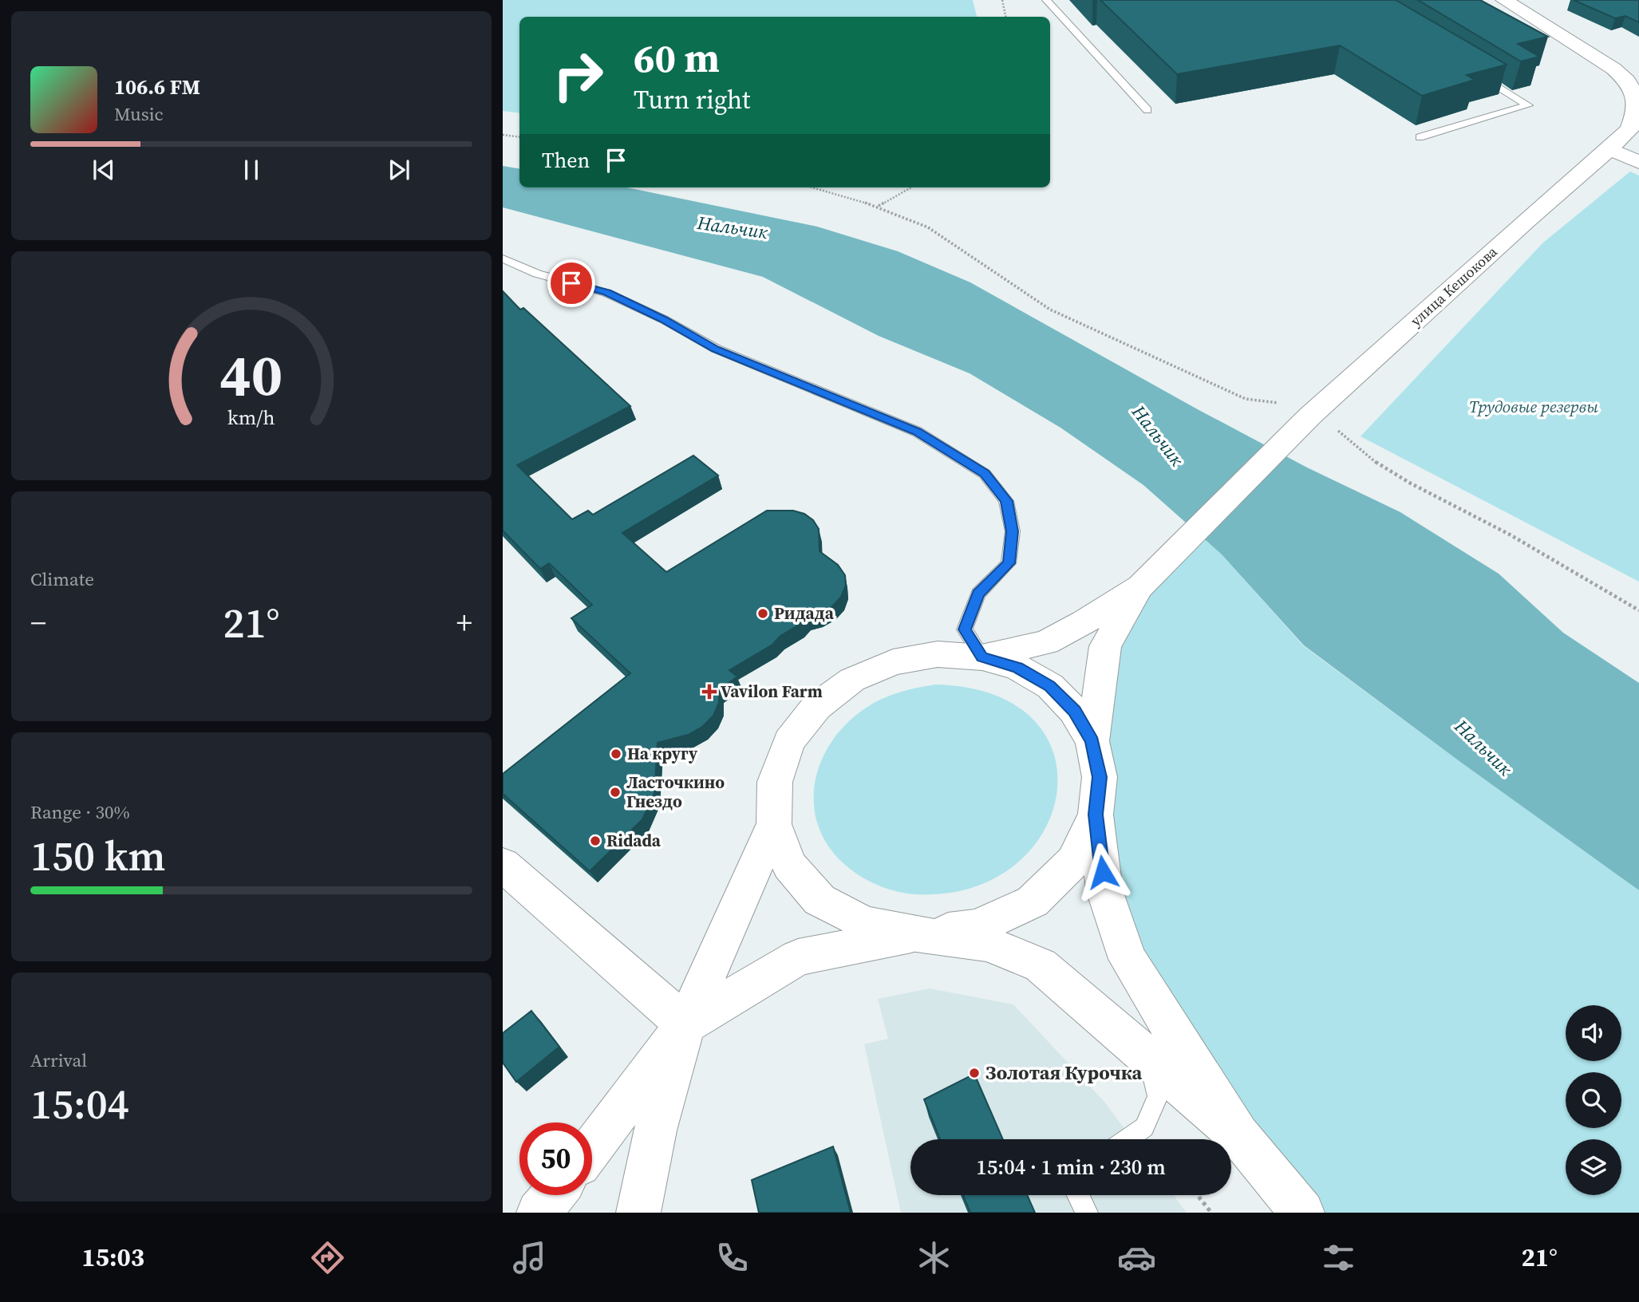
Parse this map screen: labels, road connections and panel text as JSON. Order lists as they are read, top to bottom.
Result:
{
  "streets": {
    "main road": ["улица Кешокова"]
  },
  "water": ["Нальчик"],
  "parks": ["Трудовые резервы"],
  "places": {
    "other": [
      "Ридада",
      "На кругу",
      "Ласточкино Гнездо",
      "Ridada",
      "Золотая Курочка"
    ],
    "health": ["Vavilon Farm"]
  },
  "page": {
    "turn": ["60 m", "Turn right"],
    "song": ["106.6 FM", "Music"],
    "then": "Then",
    "tile": [
      "Climate",
      ["Range · 30%", "150 km"],
      ["Arrival", "15:04"]
    ],
    "heat": ["−", "21°", "+"],
    "limit": "50",
    "trip": "15:04 · 1 min · 230 m",
    "tabs": ["15:03", "21°"],
    "gauge": ["40", "km/h"]
  }
}
